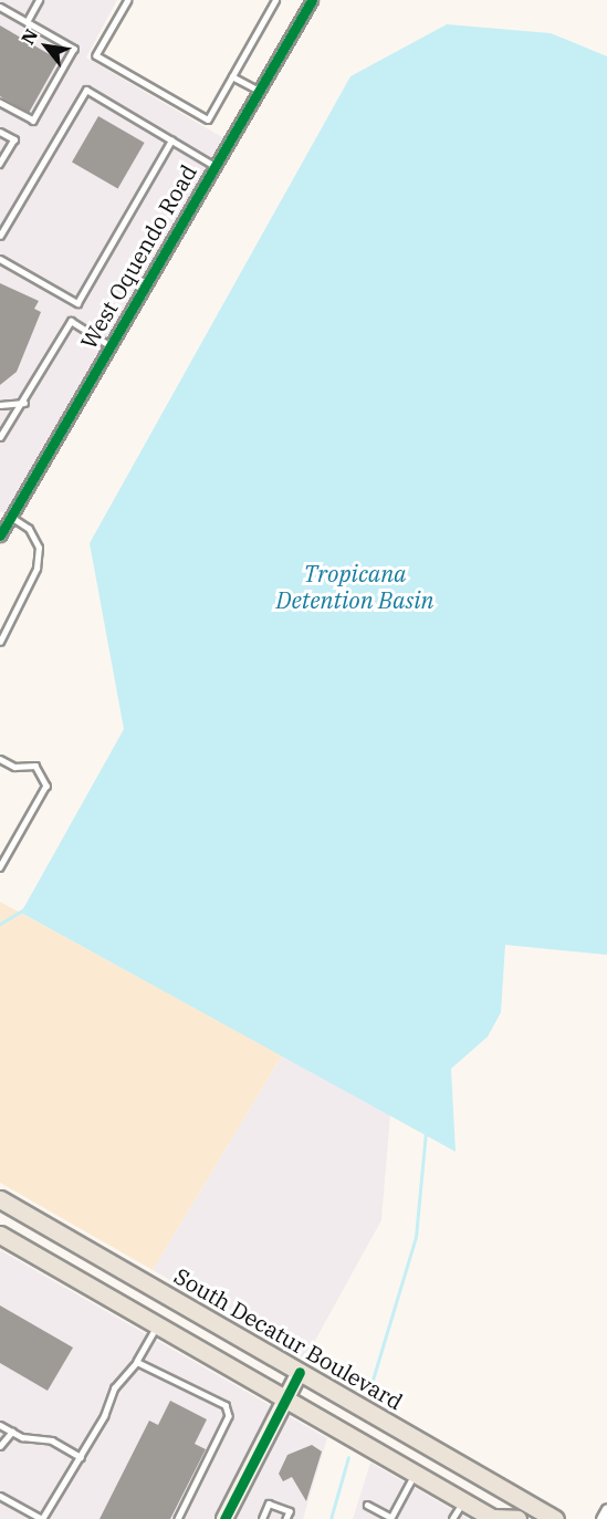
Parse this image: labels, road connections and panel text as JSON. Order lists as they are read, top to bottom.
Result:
{
  "streets": {
    "main road": ["South Decatur Boulevard"],
    "street": ["West Oquendo Road"]
  },
  "water": ["Tropicana Detention Basin"],
  "north": "top left"
}
